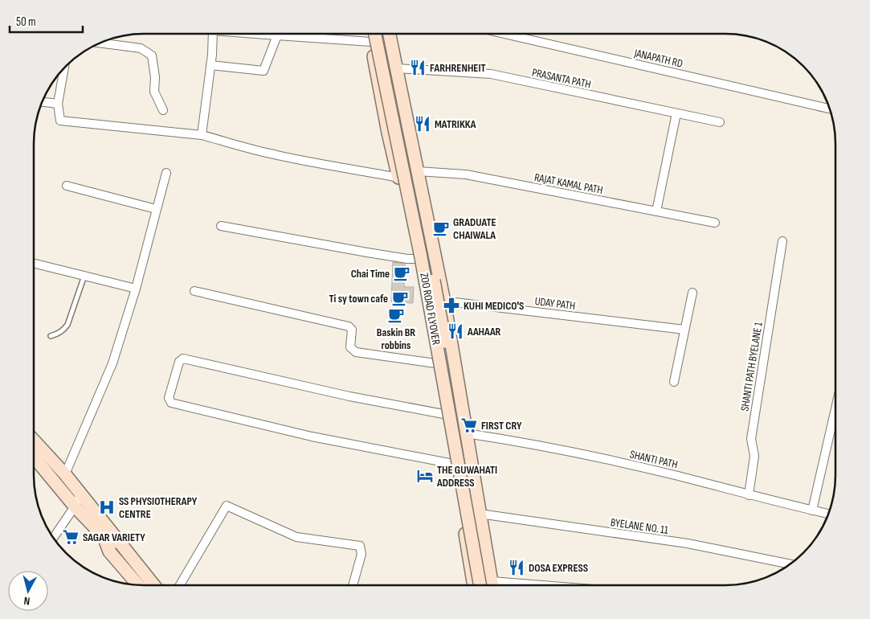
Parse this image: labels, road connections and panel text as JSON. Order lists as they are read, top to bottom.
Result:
{
  "streets": {
    "main road": ["ZOO ROAD FLYOVER"],
    "street": [
      "JANAPATH RD",
      "PRASANTA PATH",
      "RAJAT KAMAL PATH",
      "UDAY PATH",
      "SHANTI PATH BYELANE 1",
      "SHANTI PATH",
      "BYELANE NO. 11"
    ]
  },
  "crossings": [
    ["SHANTI PATH BYELANE 1", "SHANTI PATH"]
  ],
  "places": {
    "restaurant": [
      "FARHRENHEIT",
      "MATRIKKA",
      "AAHAAR",
      "DOSA EXPRESS"
    ],
    "cafe": [
      "GRADUATE CHAIWALA",
      "Chai Time",
      "Ti sy town cafe",
      "Baskin BR robbins"
    ],
    "pharmacy": ["KUHI MEDICO'S"],
    "supermarket": ["FIRST CRY", "SAGAR VARIETY"],
    "hotel": ["THE GUWAHATI ADDRESS"],
    "hospital": ["SS PHYSIOTHERAPY CENTRE"]
  },
  "scale_bar": "50 m",
  "north": "bottom"
}
